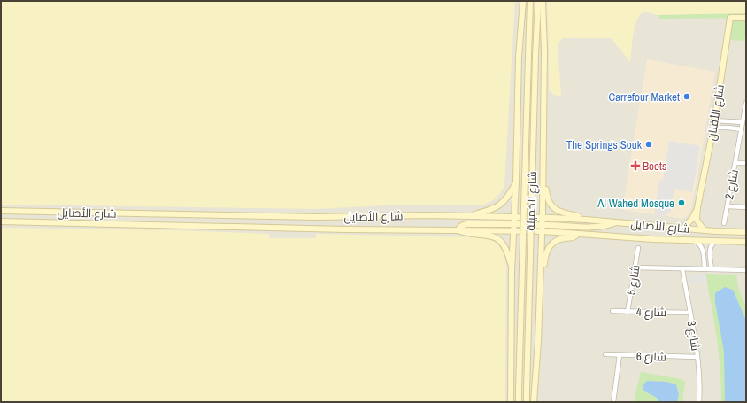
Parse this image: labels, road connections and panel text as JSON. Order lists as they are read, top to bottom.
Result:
{
  "streets": {
    "main road": ["شارع الأفنان", "شارع الخميلة", "شارع الأصايل"],
    "street": [
      "شارع 2",
      "شارع 5",
      "شارع 4",
      "شارع 3",
      "شارع 6"
    ]
  },
  "crossings": [
    ["شارع الأفنان", "شارع الأصايل"],
    ["شارع 5", "شارع 4"],
    ["شارع 4", "شارع 3"],
    ["شارع 3", "شارع 6"]
  ],
  "places": {
    "other": ["Carrefour Market", "The Springs Souk", "Al Wahed Mosque"],
    "health": ["Boots"]
  }
}
